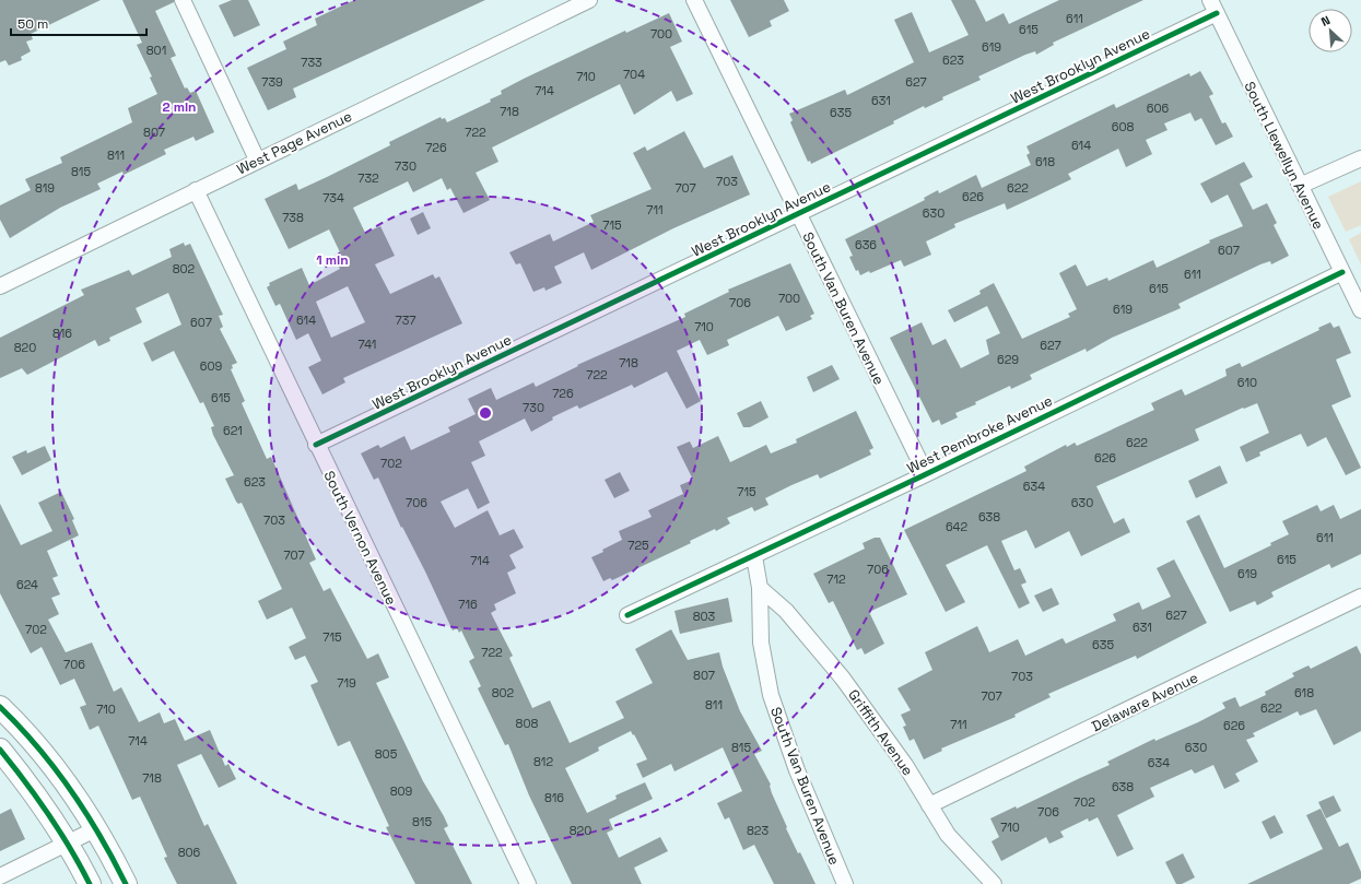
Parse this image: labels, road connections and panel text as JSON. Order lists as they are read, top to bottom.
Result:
{
  "streets": {
    "street": [
      "West Brooklyn Avenue",
      "West Page Avenue",
      "South Llewellyn Avenue",
      "South Van Buren Avenue",
      "West Pembroke Avenue",
      "South Vernon Avenue",
      "Delaware Avenue",
      "Griffith Avenue"
    ]
  },
  "crossings": [
    ["West Brooklyn Avenue", "South Llewellyn Avenue"],
    ["West Brooklyn Avenue", "South Van Buren Avenue"],
    ["West Brooklyn Avenue", "South Vernon Avenue"],
    ["West Page Avenue", "South Vernon Avenue"],
    ["South Llewellyn Avenue", "West Pembroke Avenue"],
    ["South Van Buren Avenue", "West Pembroke Avenue"],
    ["South Van Buren Avenue", "Griffith Avenue"],
    ["Delaware Avenue", "Griffith Avenue"]
  ],
  "house_numbers": [
    "611",
    "615",
    "700",
    "619",
    "801",
    "623",
    "733",
    "704",
    "710",
    "739",
    "627",
    "714",
    "631",
    "606",
    "718",
    "635",
    "608",
    "807",
    "722",
    "614",
    "726",
    "811",
    "618",
    "730",
    "815",
    "732",
    "703",
    "819",
    "707",
    "622",
    "626",
    "734",
    "711",
    "630",
    "738",
    "715",
    "636",
    "607",
    "802",
    "611",
    "615",
    "700",
    "706",
    "619",
    "614",
    "737",
    "607",
    "710",
    "816",
    "741",
    "627",
    "820",
    "629",
    "718",
    "609",
    "722",
    "610",
    "726",
    "615",
    "730",
    "621",
    "622",
    "626",
    "702",
    "623",
    "634",
    "715",
    "706",
    "630",
    "638",
    "703",
    "642",
    "611",
    "725",
    "707",
    "615",
    "714",
    "706",
    "619",
    "712",
    "624",
    "716",
    "627",
    "803",
    "631",
    "702",
    "715",
    "635",
    "722",
    "706",
    "807",
    "703",
    "719",
    "802",
    "618",
    "707",
    "811",
    "622",
    "710",
    "808",
    "711",
    "626",
    "714",
    "815",
    "630",
    "805",
    "812",
    "634",
    "718",
    "638",
    "809",
    "816",
    "702",
    "706",
    "815",
    "710",
    "820",
    "823",
    "806"
  ],
  "scale_bar": "50 m",
  "north": "top left",
  "rings": ["2 min", "1 min"]
}
